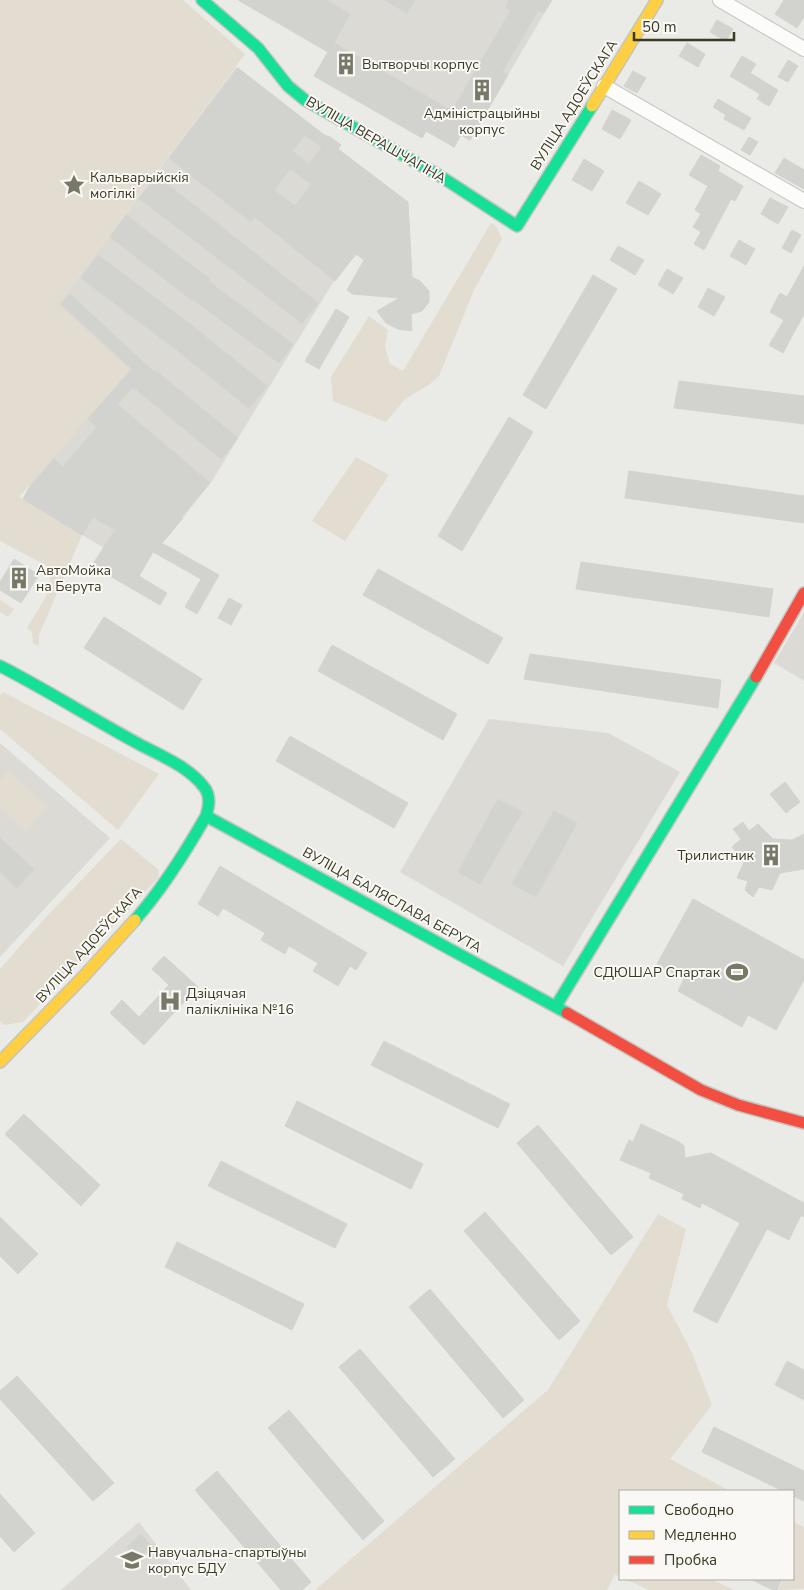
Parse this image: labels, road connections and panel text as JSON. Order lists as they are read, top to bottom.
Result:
{
  "streets": {
    "street": ["ВУЛІЦА АДОЕЎСКАГА", "ВУЛІЦА ВЕРАШЧАГІНА", "ВУЛІЦА БАЛЯСЛАВА БЕРУТА"]
  },
  "crossings": [
    ["ВУЛІЦА АДОЕЎСКАГА", "ВУЛІЦА ВЕРАШЧАГІНА"],
    ["ВУЛІЦА АДОЕЎСКАГА", "ВУЛІЦА БАЛЯСЛАВА БЕРУТА"]
  ],
  "places": {
    "building": [
      "Вытворчы корпус",
      "Адміністрацыйны корпус",
      "АвтоМойка на Берута",
      "Трилистник"
    ],
    "place": ["Кальварыйскія могілкі"],
    "sports": ["СДЮШАР Спартак"],
    "hospital": ["Дзіцячая паліклініка №16"],
    "school or university": ["Навучальна-спартыўны корпус БДУ"]
  },
  "legend": ["Свободно", "Медленно", "Пробка"],
  "scale_bar": "50 m"
}
